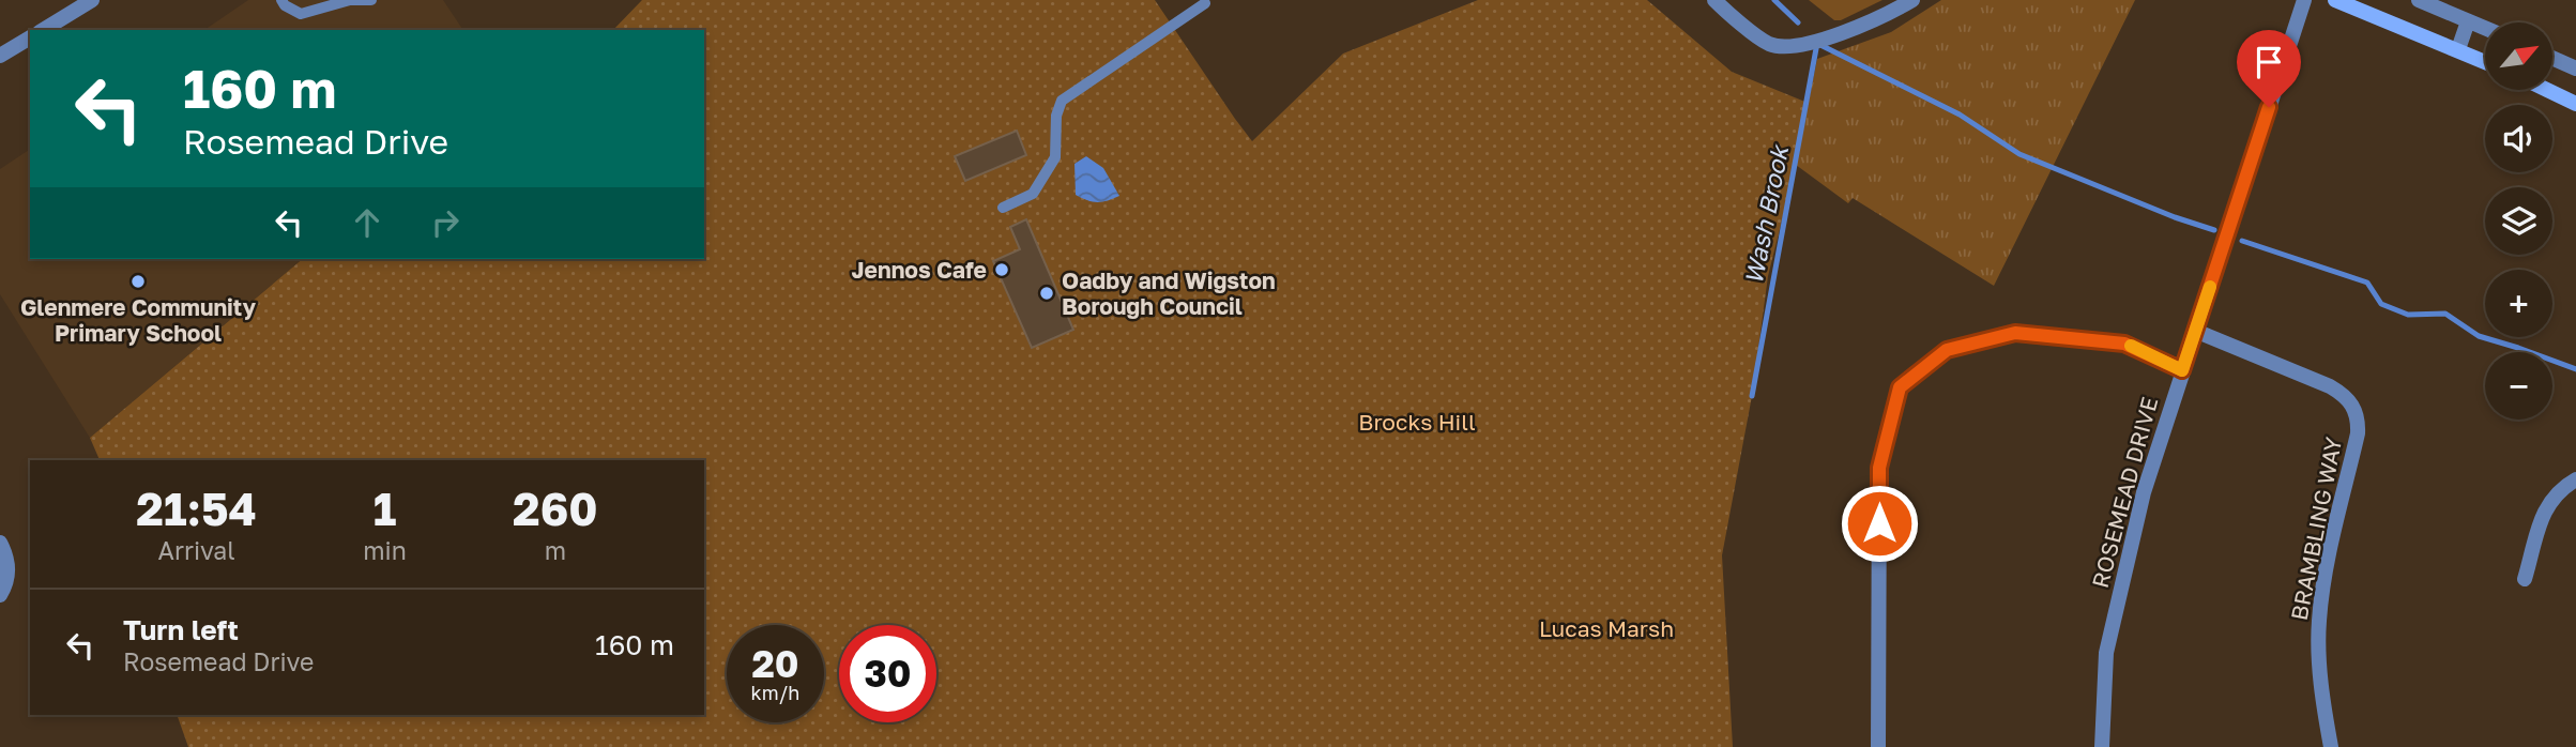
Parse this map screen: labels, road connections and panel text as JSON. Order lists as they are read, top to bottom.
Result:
{
  "streets": {
    "street": ["ROSEMEAD DRIVE", "BRAMBLING WAY"]
  },
  "crossings": [
    ["ROSEMEAD DRIVE", "BRAMBLING WAY"]
  ],
  "water": ["Wash Brook"],
  "parks": ["Brocks Hill", "Lucas Marsh"],
  "places": ["Jennos Cafe", "Glenmere Community Primary School", "Oadby and Wigston Borough Council"],
  "north": "top right",
  "page": {
    "map_buttons": ["+", "−"],
    "turn": ["160 m", "Rosemead Drive"],
    "eta": [
      "21:54",
      "Arrival",
      "1",
      "min",
      "260",
      "m"
    ],
    "list": [
      {
        "name": "Turn left",
        "note": "Rosemead Drive",
        "value": "160 m"
      }
    ],
    "speed": "20 km/h",
    "limit": "30"
  }
}
